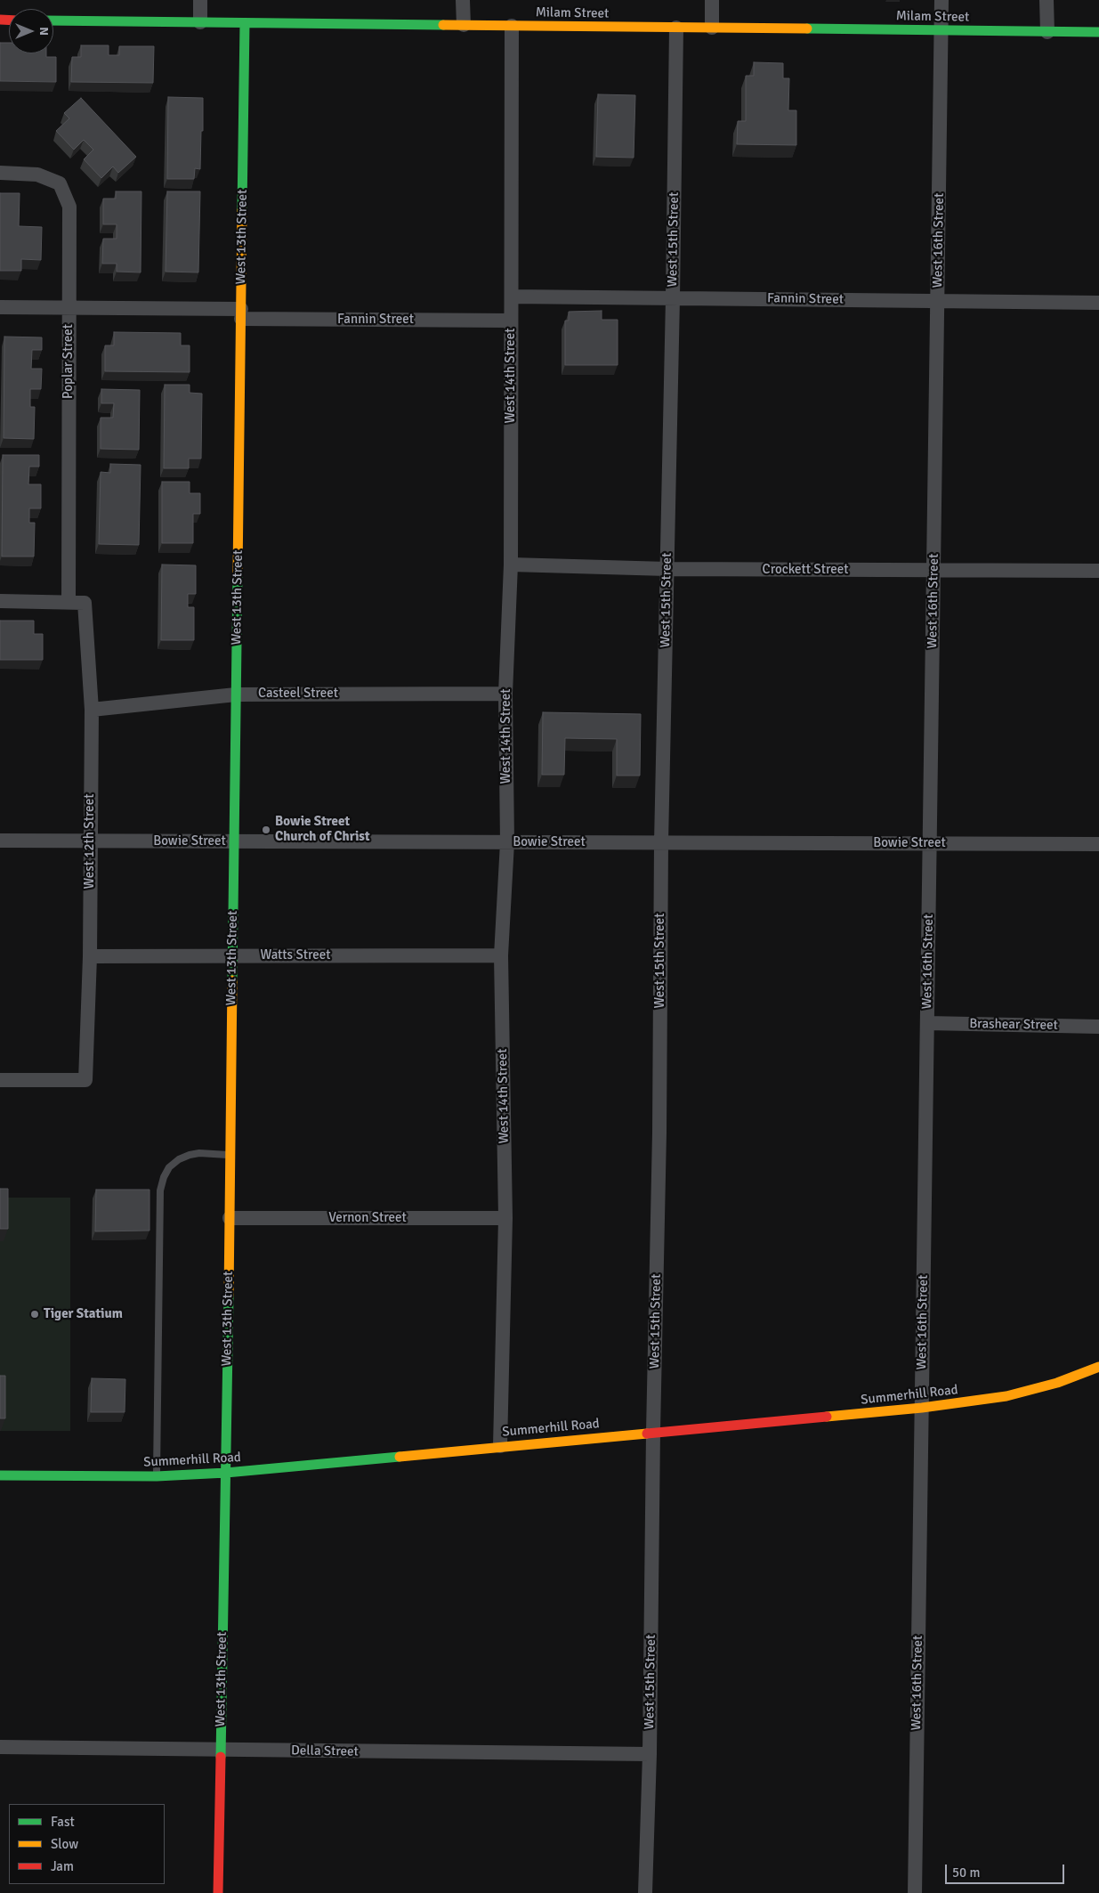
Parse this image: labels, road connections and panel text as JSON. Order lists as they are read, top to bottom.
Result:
{
  "streets": {
    "street": [
      "Milam Street",
      "West 13th Street",
      "West 15th Street",
      "West 16th Street",
      "Fannin Street",
      "Poplar Street",
      "West 14th Street",
      "Crockett Street",
      "Casteel Street",
      "West 12th Street",
      "Bowie Street",
      "Watts Street",
      "Brashear Street",
      "Vernon Street",
      "Summerhill Road",
      "Della Street"
    ]
  },
  "crossings": [
    ["Milam Street", "West 13th Street"],
    ["Milam Street", "West 15th Street"],
    ["Milam Street", "West 16th Street"],
    ["Milam Street", "West 14th Street"],
    ["West 13th Street", "Fannin Street"],
    ["West 13th Street", "Casteel Street"],
    ["West 13th Street", "Bowie Street"],
    ["West 13th Street", "Watts Street"],
    ["West 13th Street", "Vernon Street"],
    ["West 13th Street", "Summerhill Road"],
    ["West 13th Street", "Della Street"],
    ["West 15th Street", "Fannin Street"],
    ["West 15th Street", "Crockett Street"],
    ["West 15th Street", "Bowie Street"],
    ["West 15th Street", "Summerhill Road"],
    ["West 15th Street", "Della Street"],
    ["West 16th Street", "Fannin Street"],
    ["West 16th Street", "Crockett Street"],
    ["West 16th Street", "Bowie Street"],
    ["West 16th Street", "Brashear Street"],
    ["West 16th Street", "Summerhill Road"],
    ["Fannin Street", "Poplar Street"],
    ["Fannin Street", "West 14th Street"],
    ["Poplar Street", "West 12th Street"],
    ["West 14th Street", "Crockett Street"],
    ["West 14th Street", "Casteel Street"],
    ["West 14th Street", "Bowie Street"],
    ["West 14th Street", "Watts Street"],
    ["West 14th Street", "Vernon Street"],
    ["West 14th Street", "Summerhill Road"],
    ["Casteel Street", "West 12th Street"],
    ["West 12th Street", "Bowie Street"],
    ["West 12th Street", "Watts Street"]
  ],
  "places": ["Bowie Street Church of Christ", "Tiger Statium"],
  "legend": ["Fast", "Slow", "Jam"],
  "scale_bar": "50 m",
  "north": "right"
}
